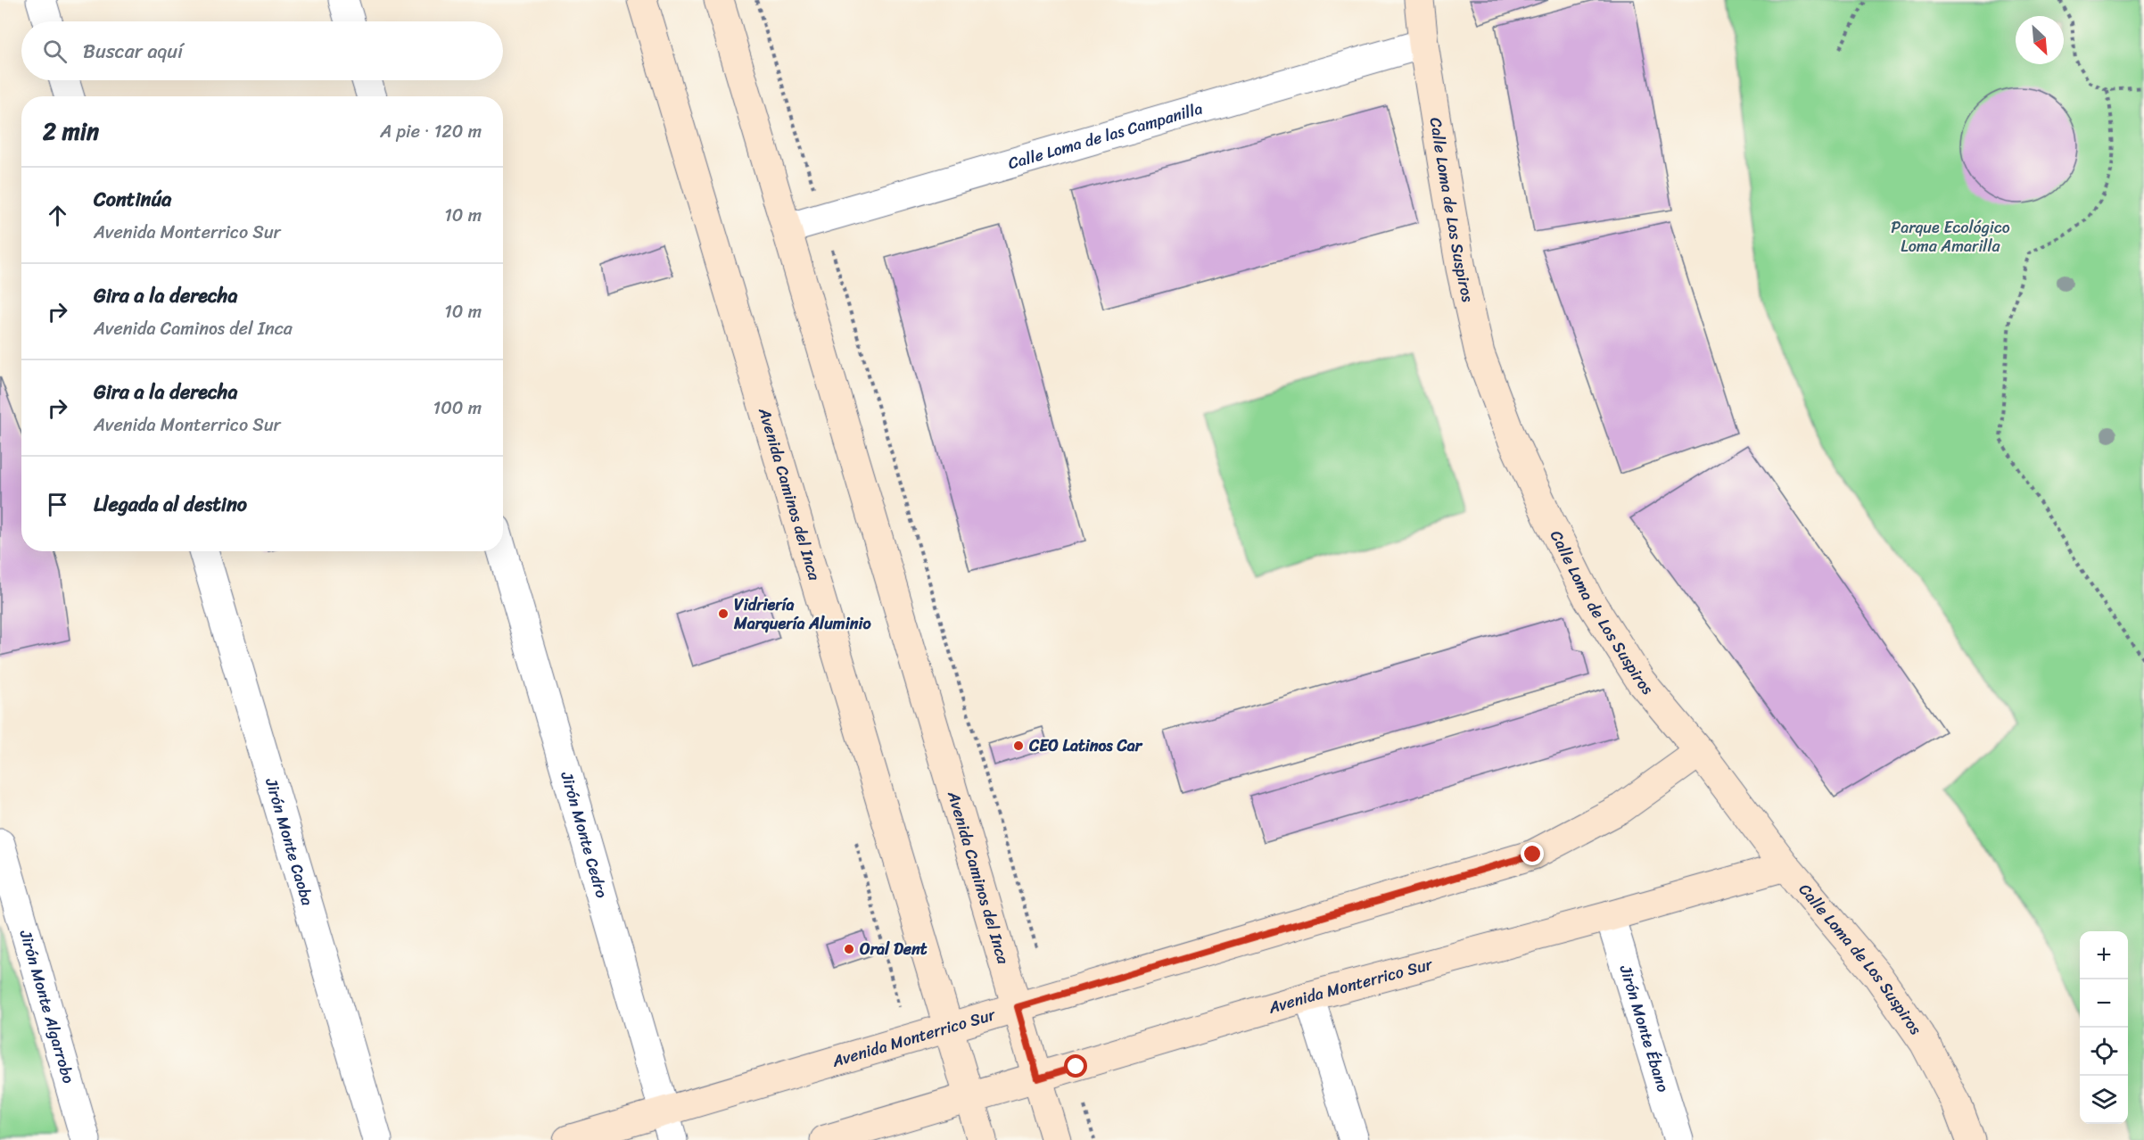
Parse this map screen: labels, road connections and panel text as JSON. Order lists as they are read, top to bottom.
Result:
{
  "streets": {
    "street": [
      "Calle Loma de las Campanilla",
      "Calle Loma de Los Suspiros",
      "Avenida Caminos del Inca",
      "Jirón Monte Cedro",
      "Jirón Monte Caoba",
      "Avenida Monterrico Sur",
      "Jirón Monte Algarrobo",
      "Jirón Monte Ébano"
    ]
  },
  "crossings": [
    ["Calle Loma de las Campanilla", "Calle Loma de Los Suspiros"],
    ["Calle Loma de las Campanilla", "Avenida Caminos del Inca"],
    ["Calle Loma de Los Suspiros", "Avenida Monterrico Sur"],
    ["Avenida Caminos del Inca", "Avenida Monterrico Sur"],
    ["Jirón Monte Cedro", "Avenida Monterrico Sur"],
    ["Avenida Monterrico Sur", "Jirón Monte Ébano"]
  ],
  "parks": ["Parque Ecológico Loma Amarilla"],
  "places": ["Vidriería Marquería Aluminio", "CEO Latinos Car", "Oral Dent"],
  "north": "bottom right",
  "page": {
    "search": "Buscar aquí",
    "heading": ["2 min", "A pie · 120 m"],
    "list": [
      ["Continúa", "Avenida Monterrico Sur", "10 m"],
      ["Gira a la derecha", "Avenida Caminos del Inca", "10 m"],
      ["Gira a la derecha", "Avenida Monterrico Sur", "100 m"],
      "Llegada al destino"
    ],
    "map_buttons": ["+", "−"]
  }
}
